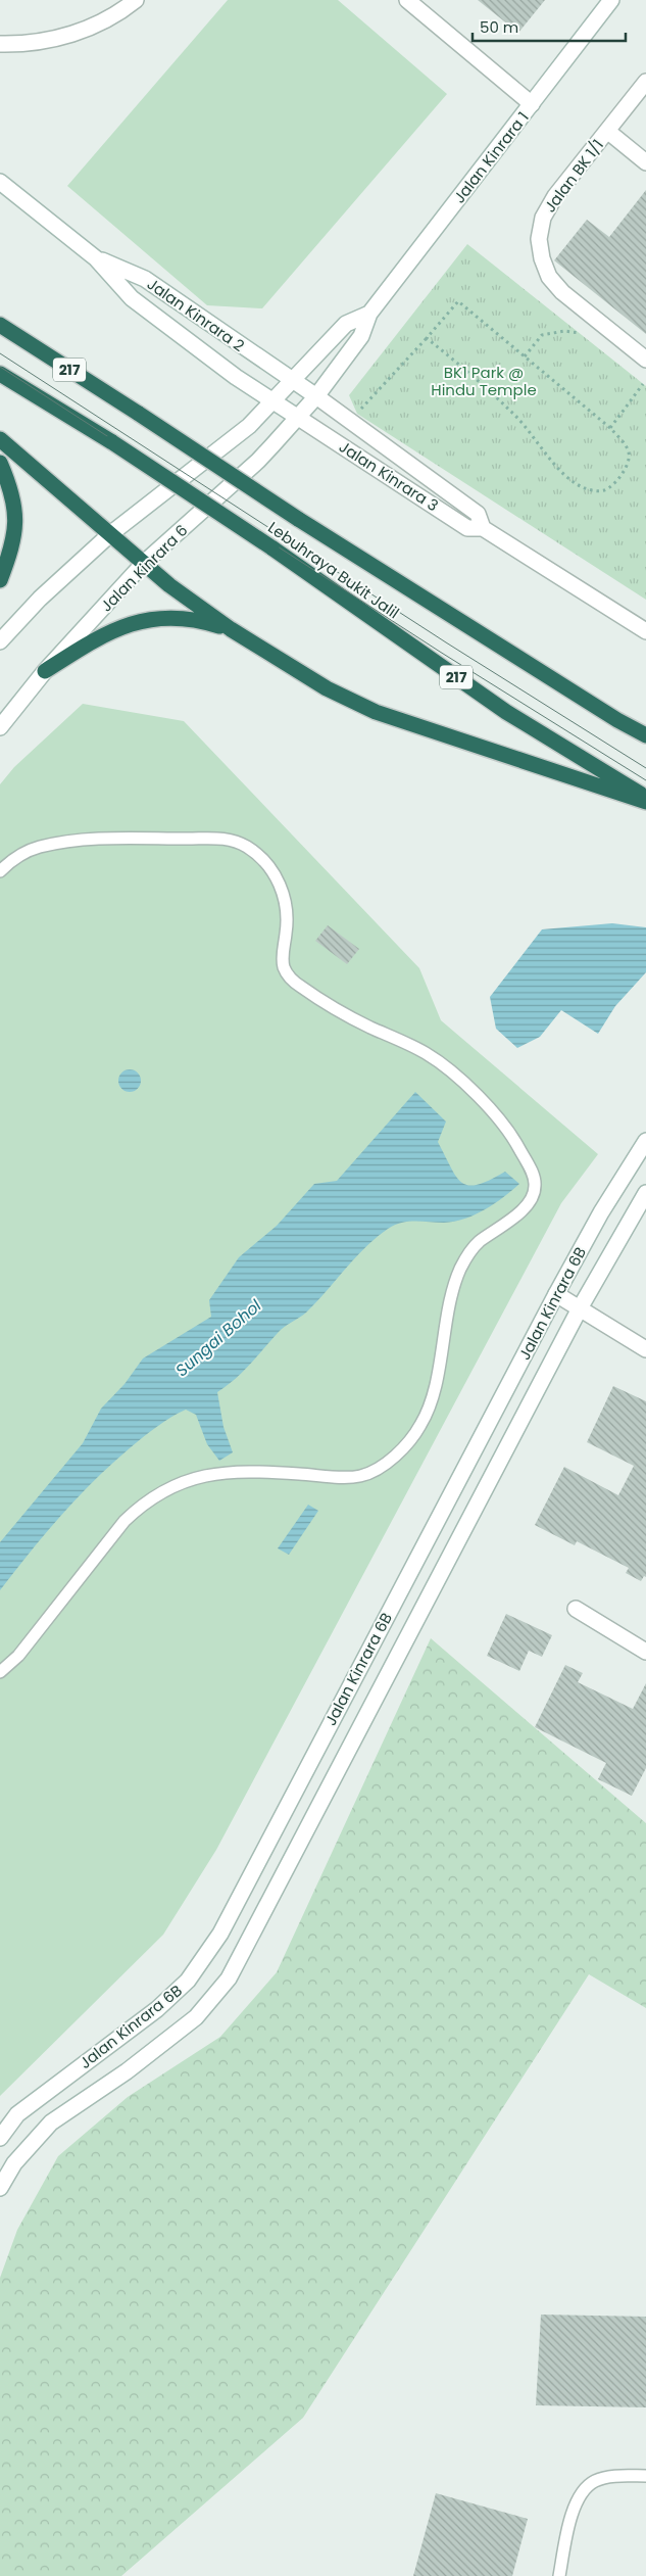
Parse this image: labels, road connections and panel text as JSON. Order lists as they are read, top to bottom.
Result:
{
  "streets": {
    "highway": ["217", "Lebuhraya Bukit Jalil"],
    "street": [
      "Jalan Kinrara 1",
      "Jalan BK 1/1",
      "Jalan Kinrara 2",
      "Jalan Kinrara 3",
      "Jalan Kinrara 6",
      "Jalan Kinrara 6B"
    ]
  },
  "crossings": [
    ["Jalan Kinrara 1", "Jalan Kinrara 2"],
    ["Jalan Kinrara 1", "Jalan Kinrara 3"],
    ["Jalan Kinrara 1", "Jalan Kinrara 6"],
    ["Jalan Kinrara 2", "Jalan Kinrara 3"],
    ["Jalan Kinrara 2", "Jalan Kinrara 6"],
    ["Jalan Kinrara 3", "Jalan Kinrara 6"]
  ],
  "water": ["Sungai Bohol"],
  "parks": ["BK1 Park @ Hindu Temple"],
  "scale_bar": "50 m"
}
